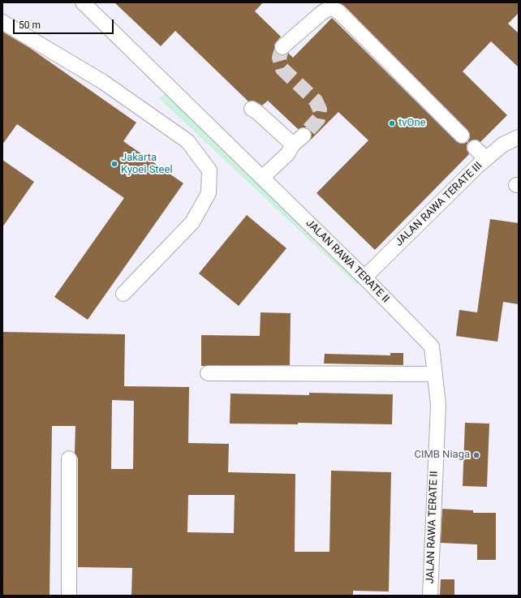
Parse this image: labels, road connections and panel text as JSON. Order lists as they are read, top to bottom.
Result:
{
  "streets": {
    "street": ["JALAN RAWA TERATE III", "JALAN RAWA TERATE II"]
  },
  "crossings": [
    ["JALAN RAWA TERATE III", "JALAN RAWA TERATE II"]
  ],
  "places": ["tvOne", "Jakarta Kyoei Steel", "CIMB Niaga"],
  "scale_bar": "50 m"
}
